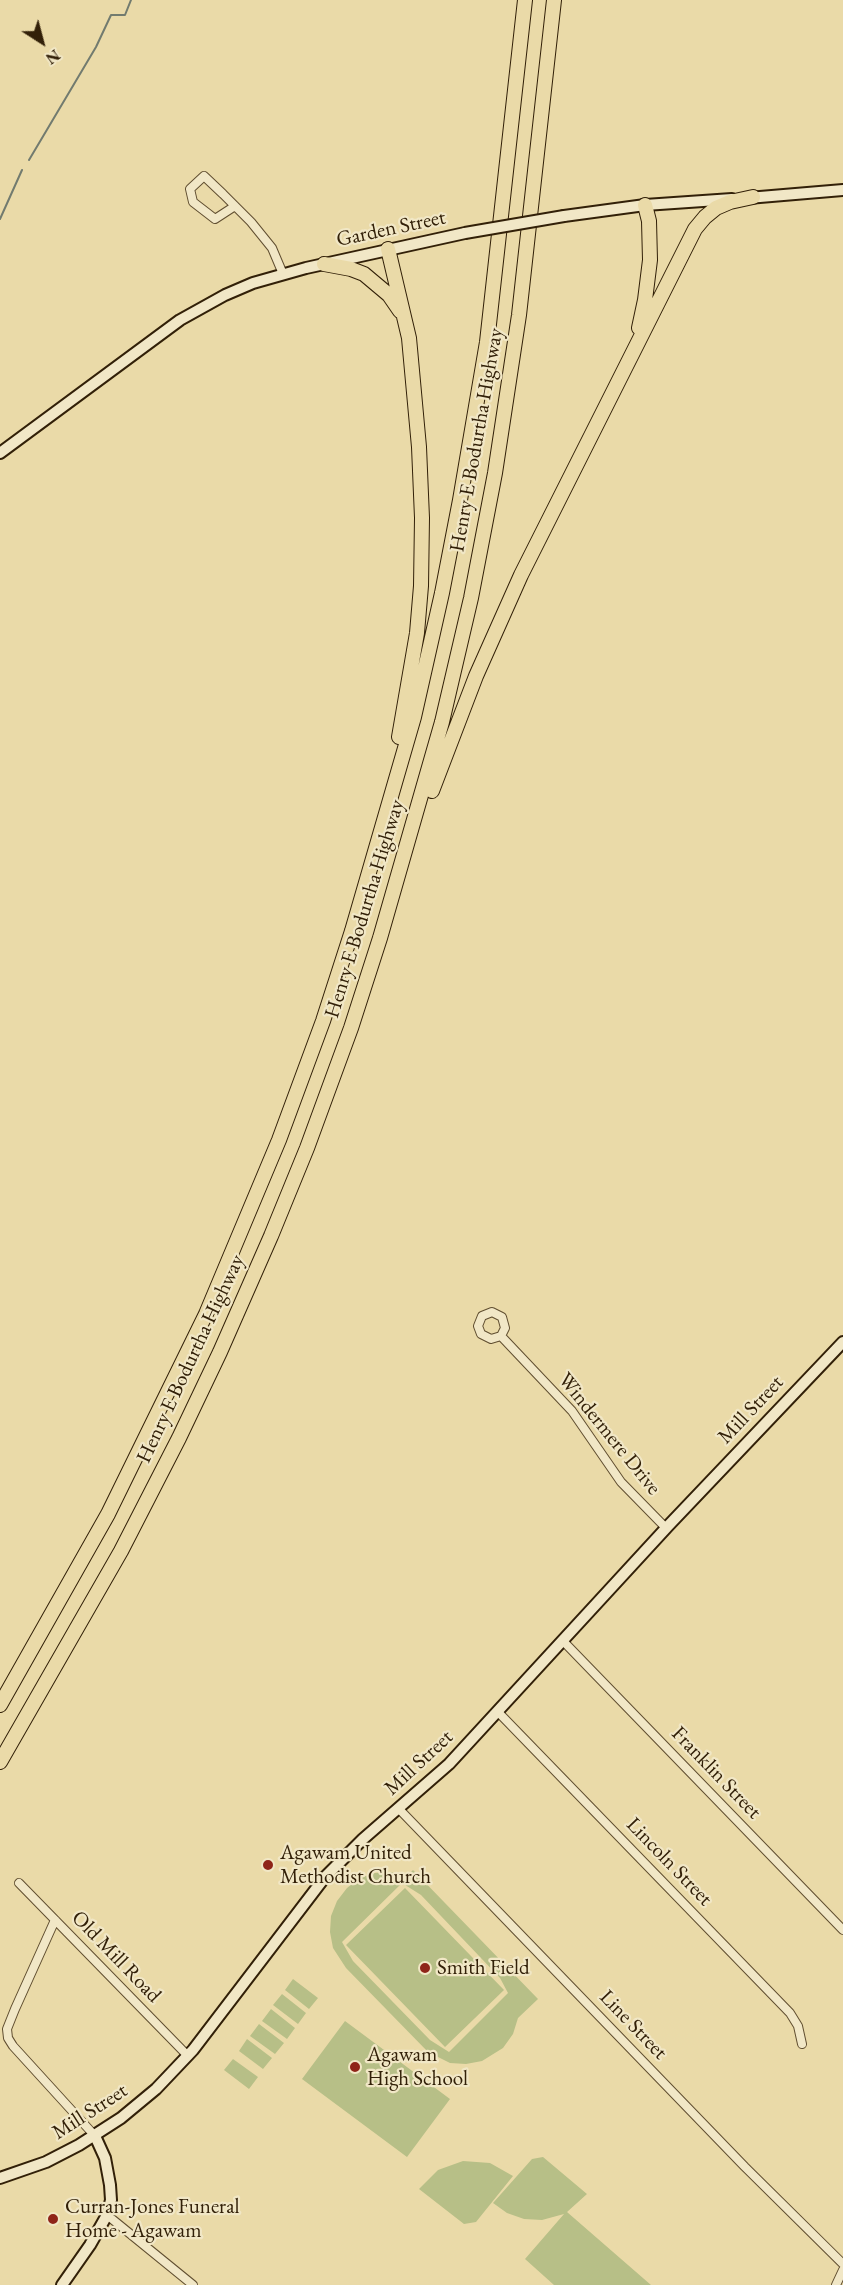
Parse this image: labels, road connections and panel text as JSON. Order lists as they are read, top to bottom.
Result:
{
  "streets": {
    "highway": ["Henry E Bodurtha Highway"],
    "street": [
      "Garden Street",
      "Mill Street",
      "Windermere Drive",
      "Franklin Street",
      "Lincoln Street",
      "Old Mill Road",
      "Line Street"
    ]
  },
  "crossings": [
    ["Mill Street", "Windermere Drive"],
    ["Mill Street", "Franklin Street"],
    ["Mill Street", "Lincoln Street"],
    ["Mill Street", "Old Mill Road"],
    ["Mill Street", "Line Street"]
  ],
  "places": [
    "Agawam United Methodist Church",
    "Smith Field",
    "Agawam High School",
    "Curran-Jones Funeral Home - Agawam"
  ],
  "north": "bottom right"
}
